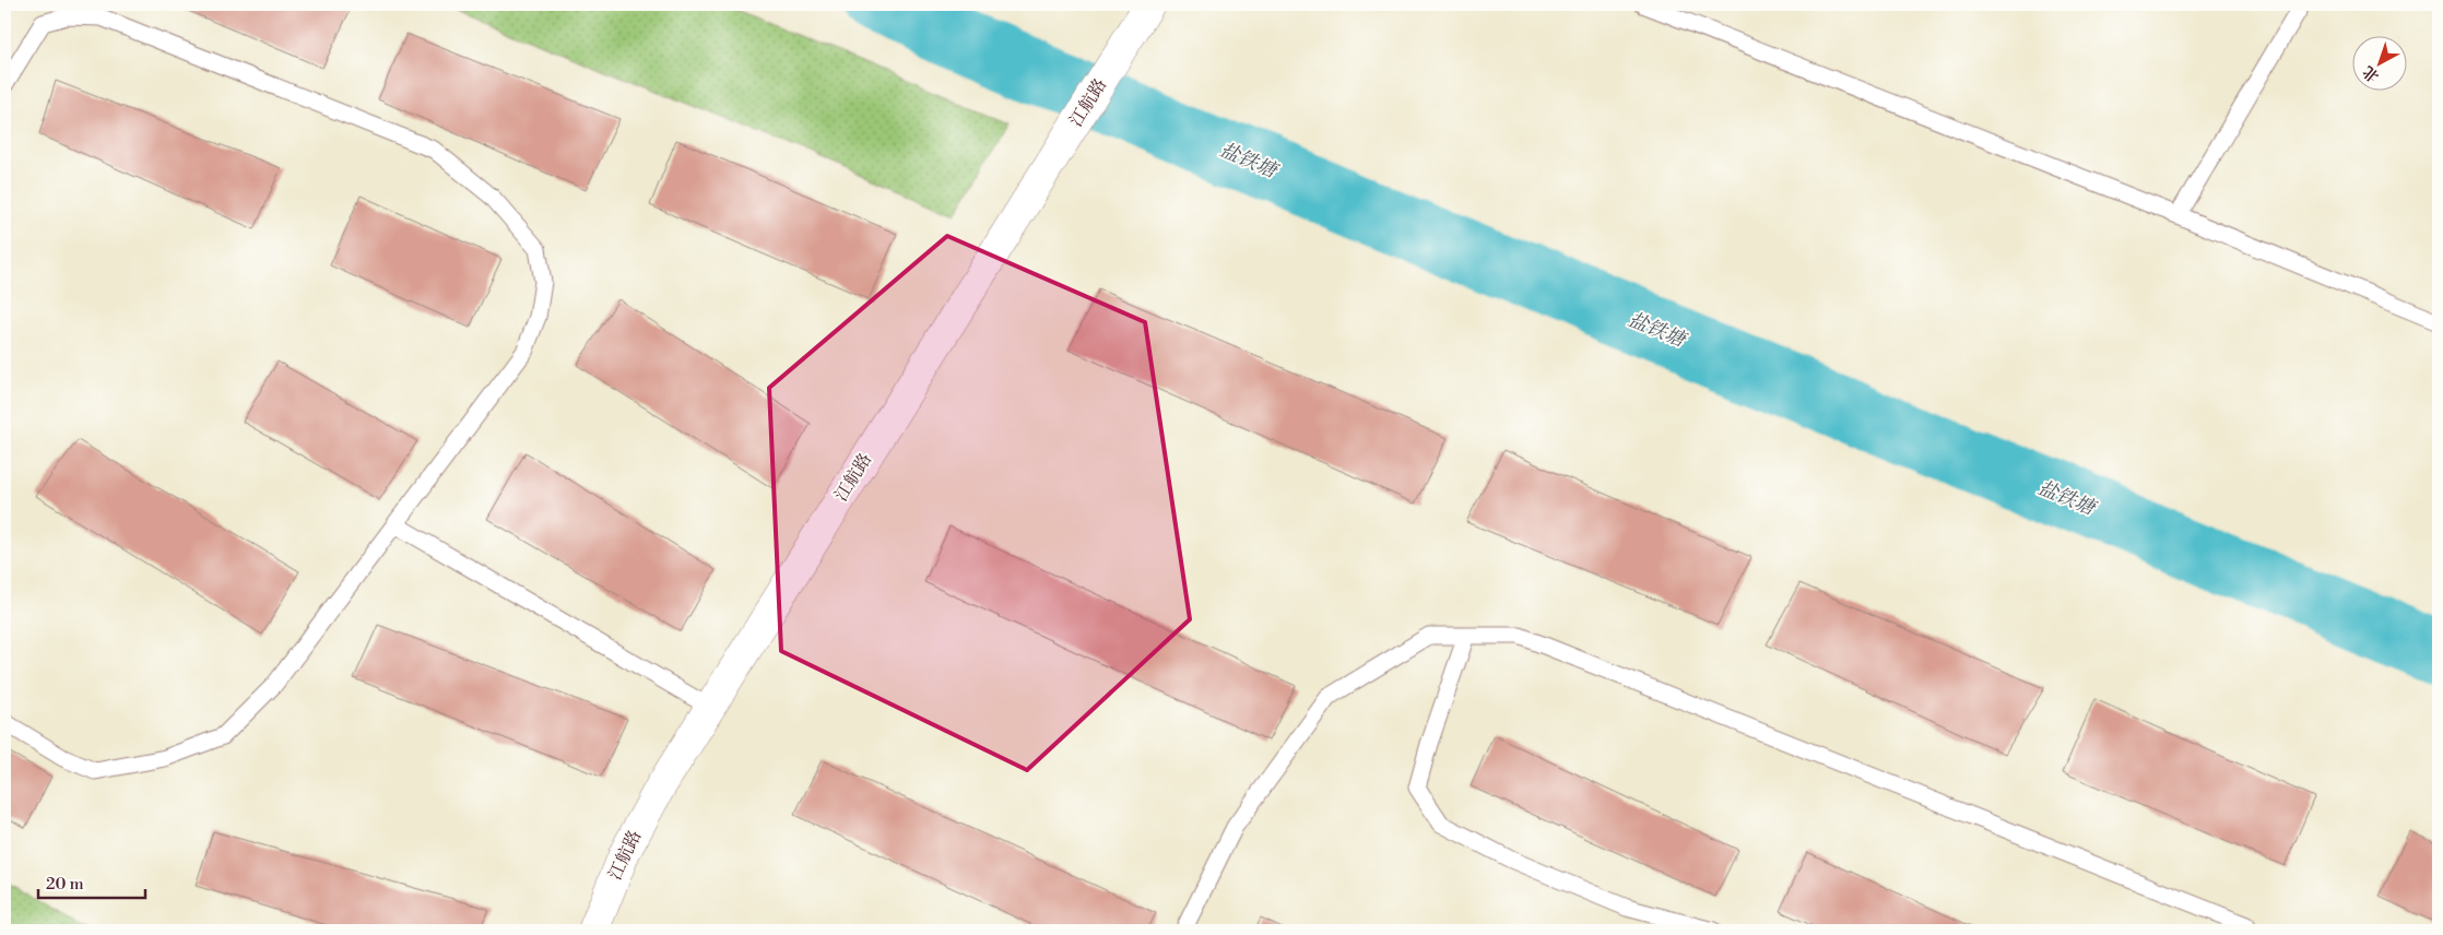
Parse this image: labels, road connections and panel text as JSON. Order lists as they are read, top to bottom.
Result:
{
  "streets": {
    "street": ["江航路"]
  },
  "water": ["盐铁塘"],
  "scale_bar": "20 m",
  "north": "bottom left"
}
